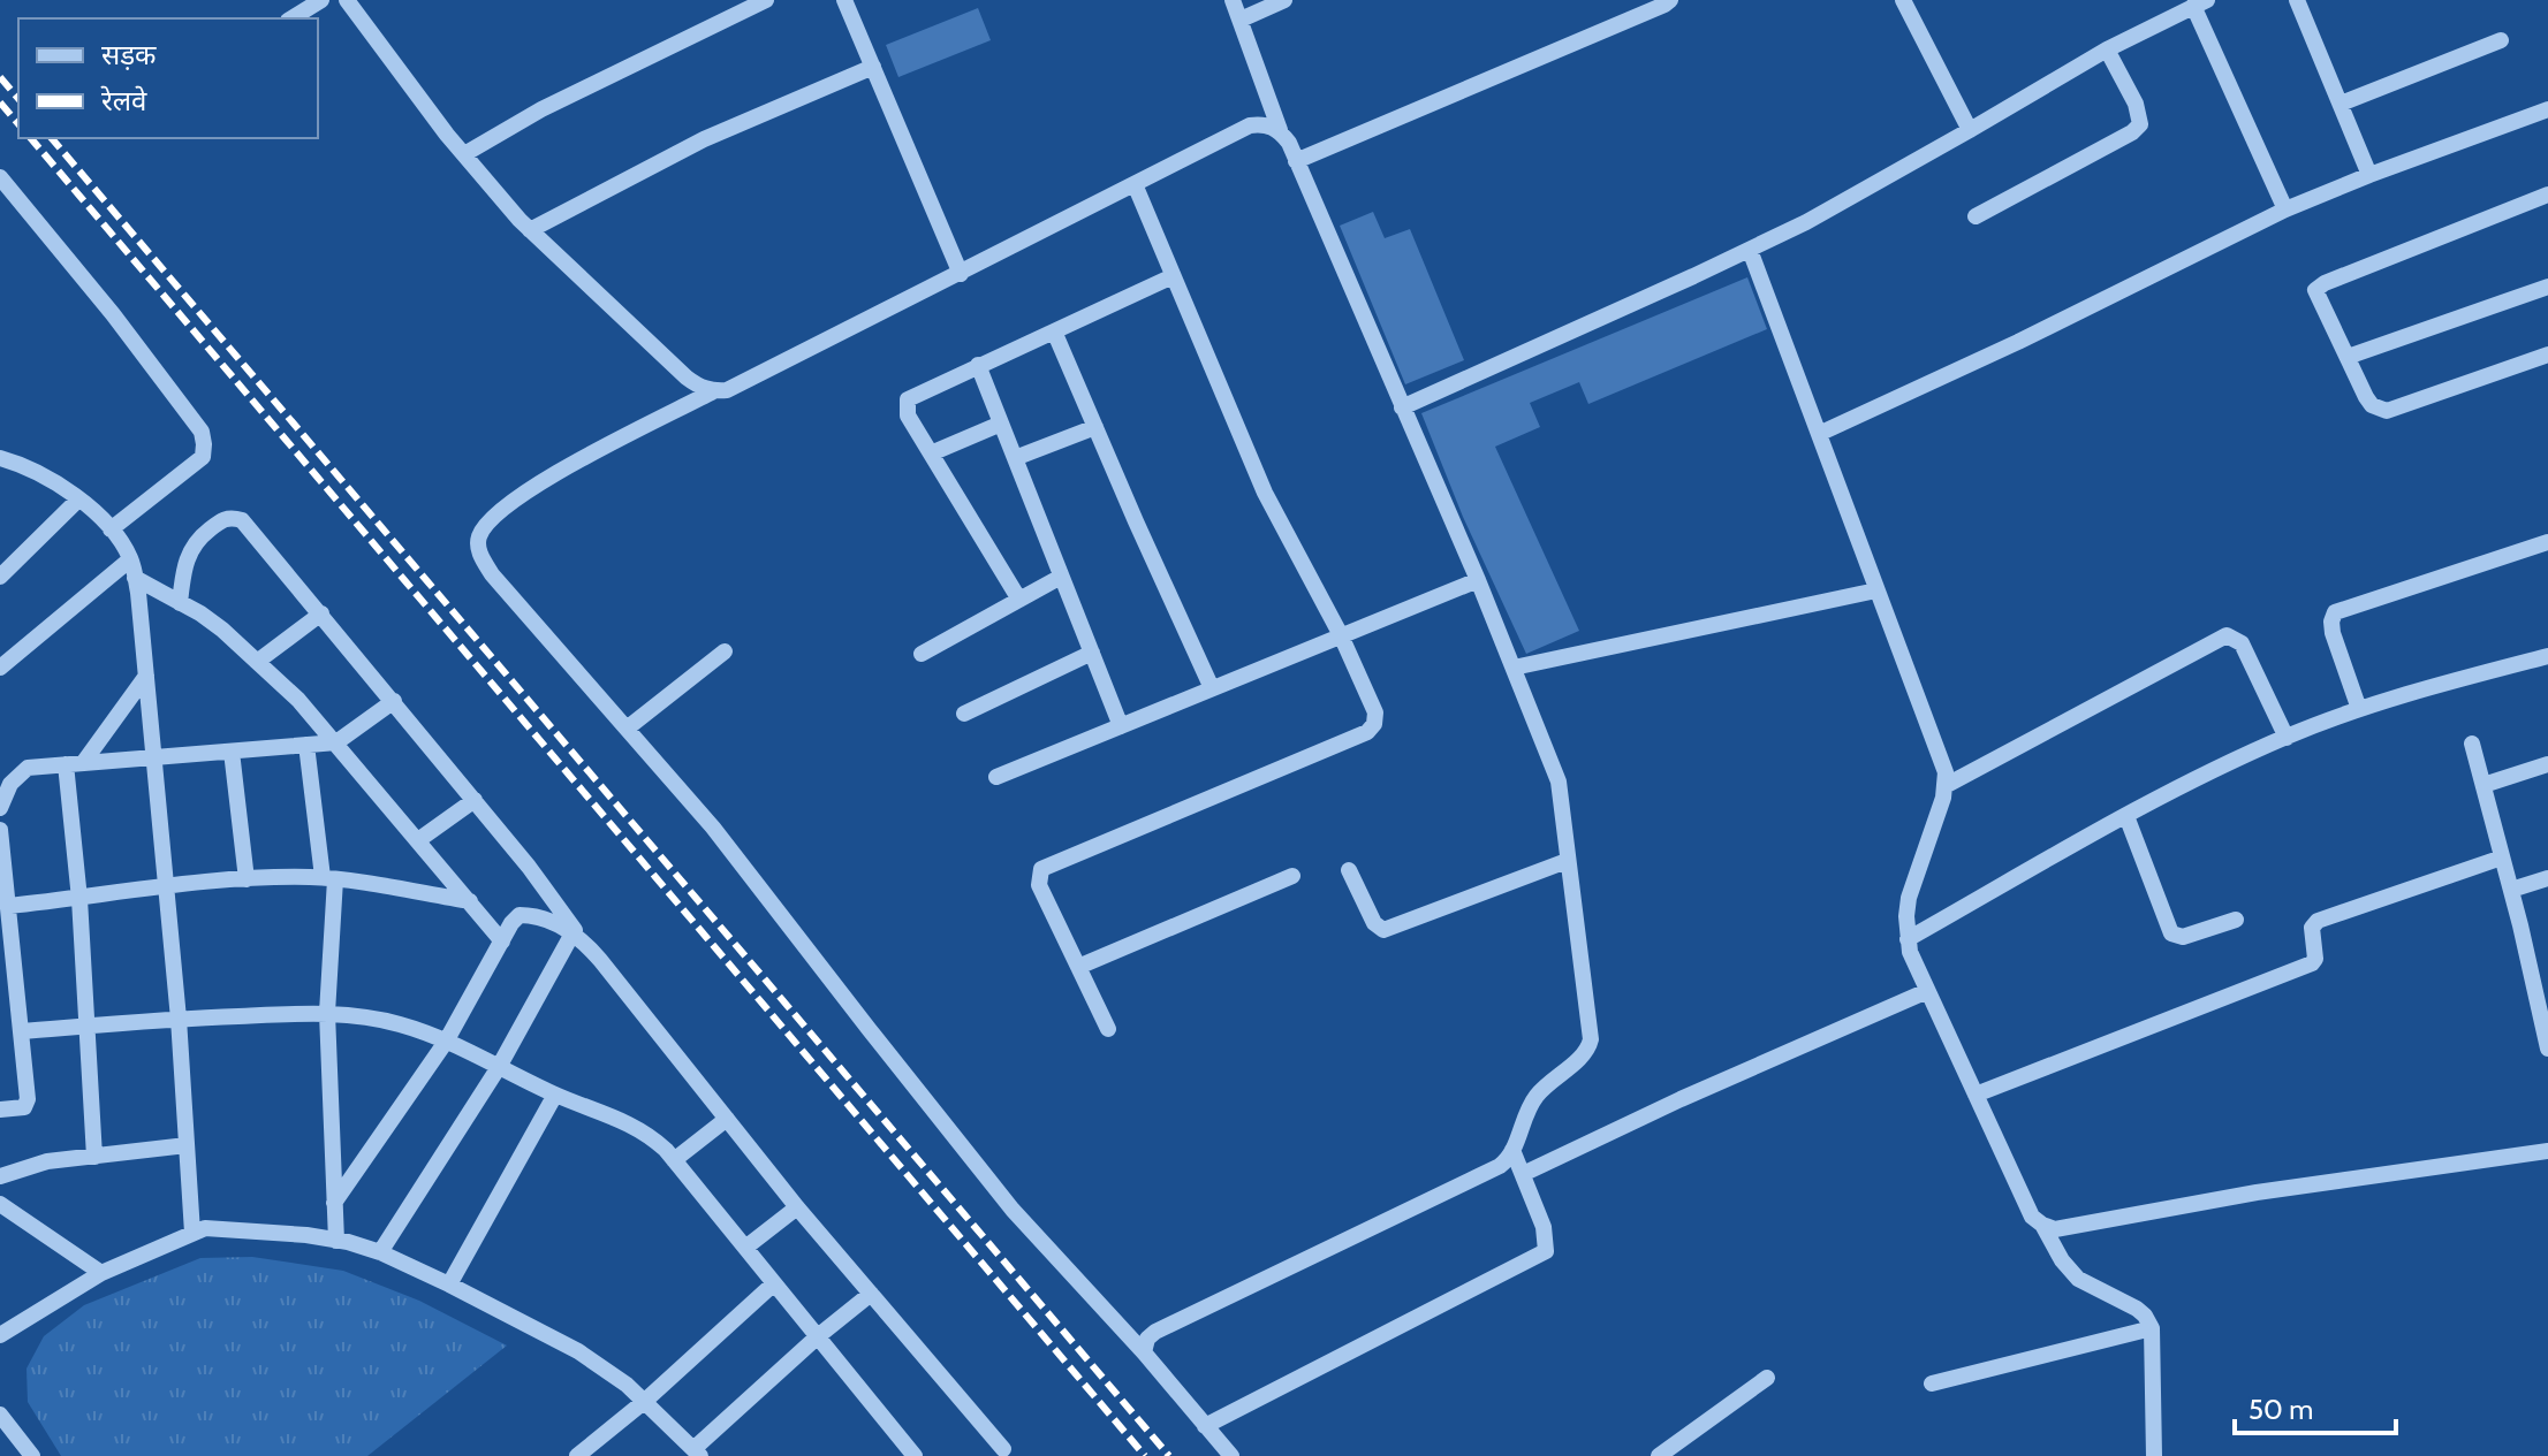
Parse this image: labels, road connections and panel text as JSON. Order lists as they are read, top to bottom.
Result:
{
  "legend": ["सड़क", "रेलवे"],
  "scale_bar": "50 m"
}
